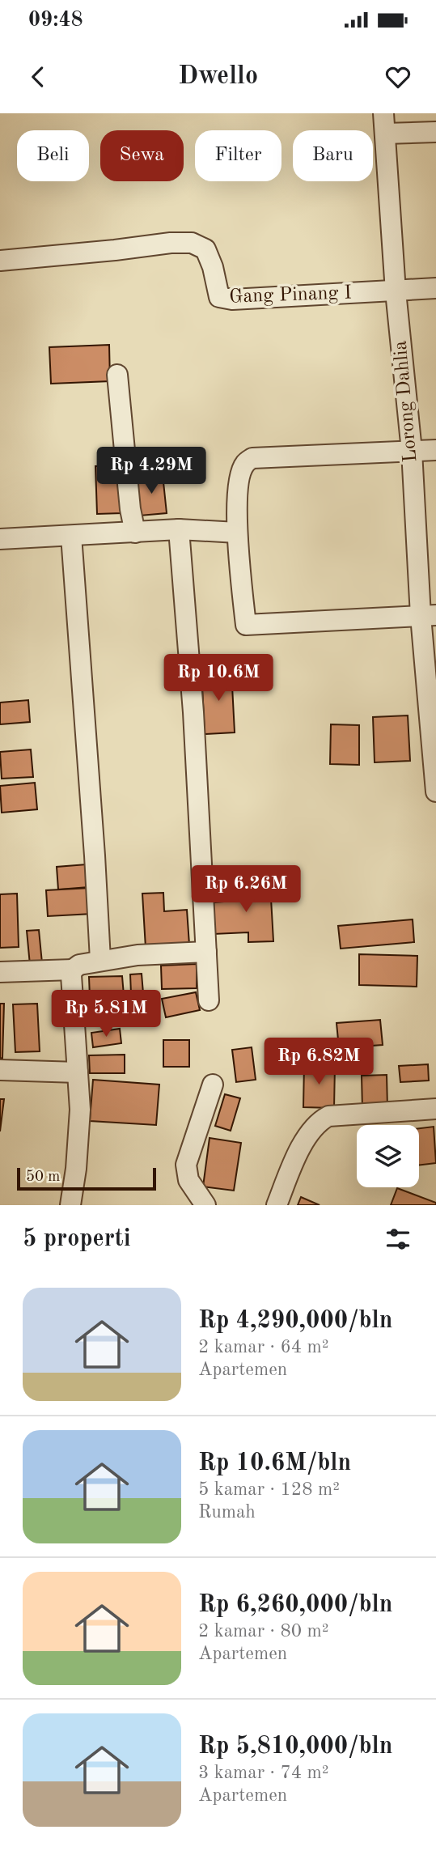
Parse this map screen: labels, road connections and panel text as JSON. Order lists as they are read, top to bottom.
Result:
{
  "streets": {
    "street": ["Gang Pinang I", "Lorong Dahlia"]
  },
  "crossings": [
    ["Gang Pinang I", "Lorong Dahlia"]
  ],
  "scale_bar": "50 m",
  "page": {
    "status": "09:48",
    "header": "Dwello",
    "chip": [
      "Beli",
      "Sewa",
      "Filter",
      "Baru"
    ],
    "price": [
      "Rp 4.29M",
      "Rp 10.6M",
      "Rp 6.26M",
      "Rp 5.81M",
      "Rp 6.82M"
    ],
    "scale": "50 m",
    "heading": "5 properti",
    "list": [
      {
        "name": "Rp 4,290,000/bln",
        "note": "2 kamar · 64 m² · Apartemen"
      },
      {
        "name": "Rp 10.6M/bln",
        "note": "5 kamar · 128 m² · Rumah"
      },
      {
        "name": "Rp 6,260,000/bln",
        "note": "2 kamar · 80 m² · Apartemen"
      },
      {
        "name": "Rp 5,810,000/bln",
        "note": "3 kamar · 74 m² · Apartemen"
      }
    ]
  }
}
